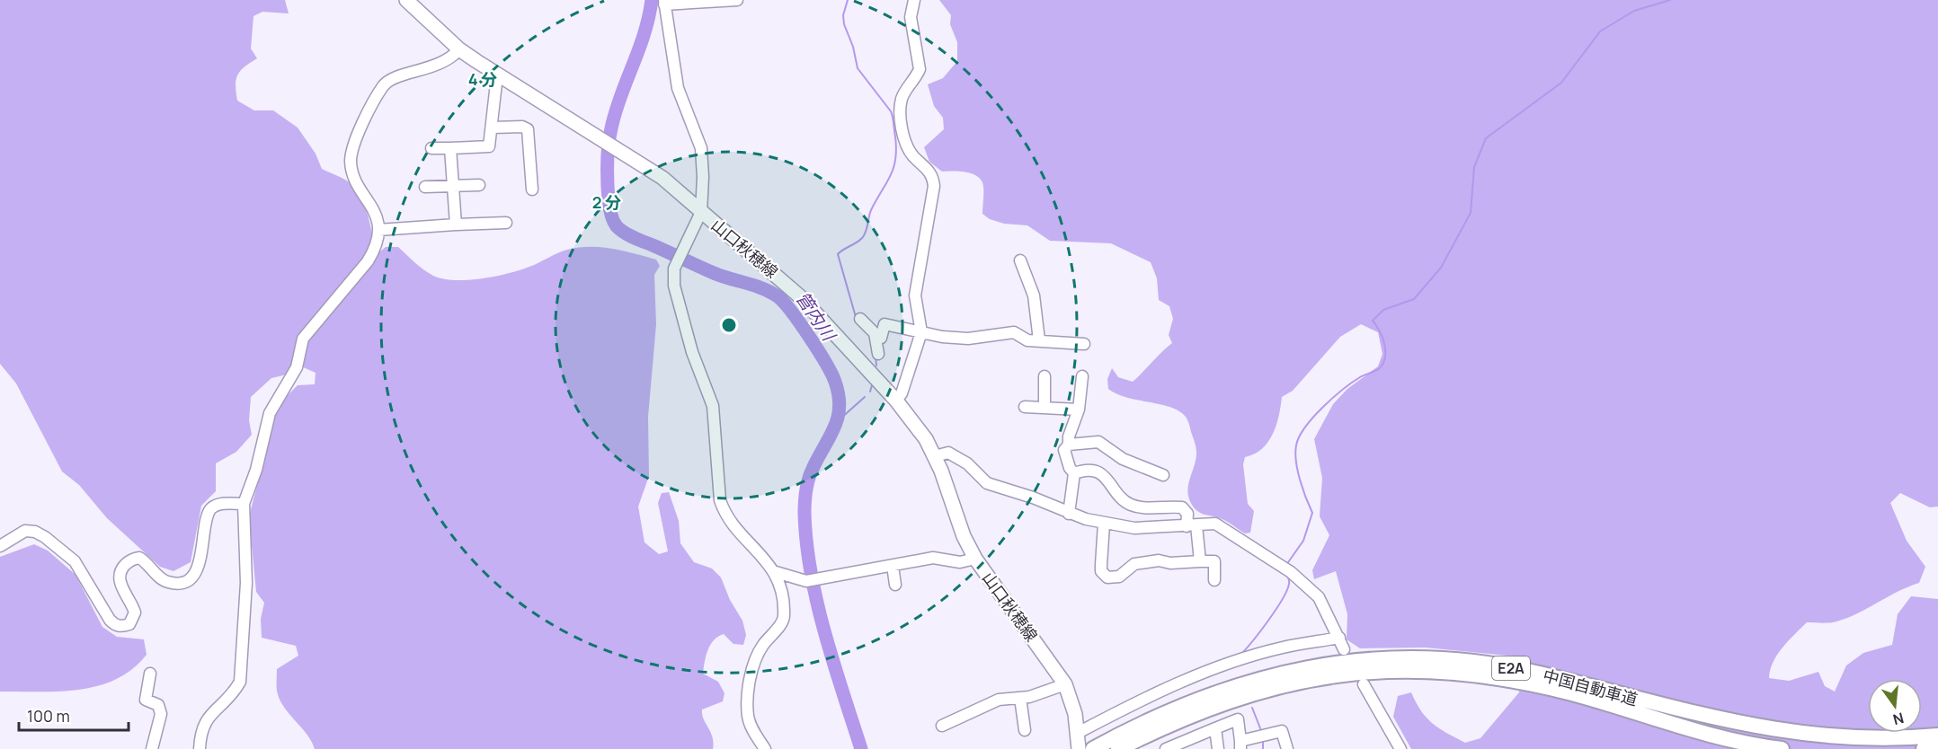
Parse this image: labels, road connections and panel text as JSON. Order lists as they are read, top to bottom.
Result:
{
  "streets": {
    "highway": ["E2A", "中国自動車道"],
    "main road": ["山口秋穂線"]
  },
  "water": ["管内川"],
  "scale_bar": "100 m",
  "north": "bottom",
  "rings": ["4 分", "2 分"]
}
